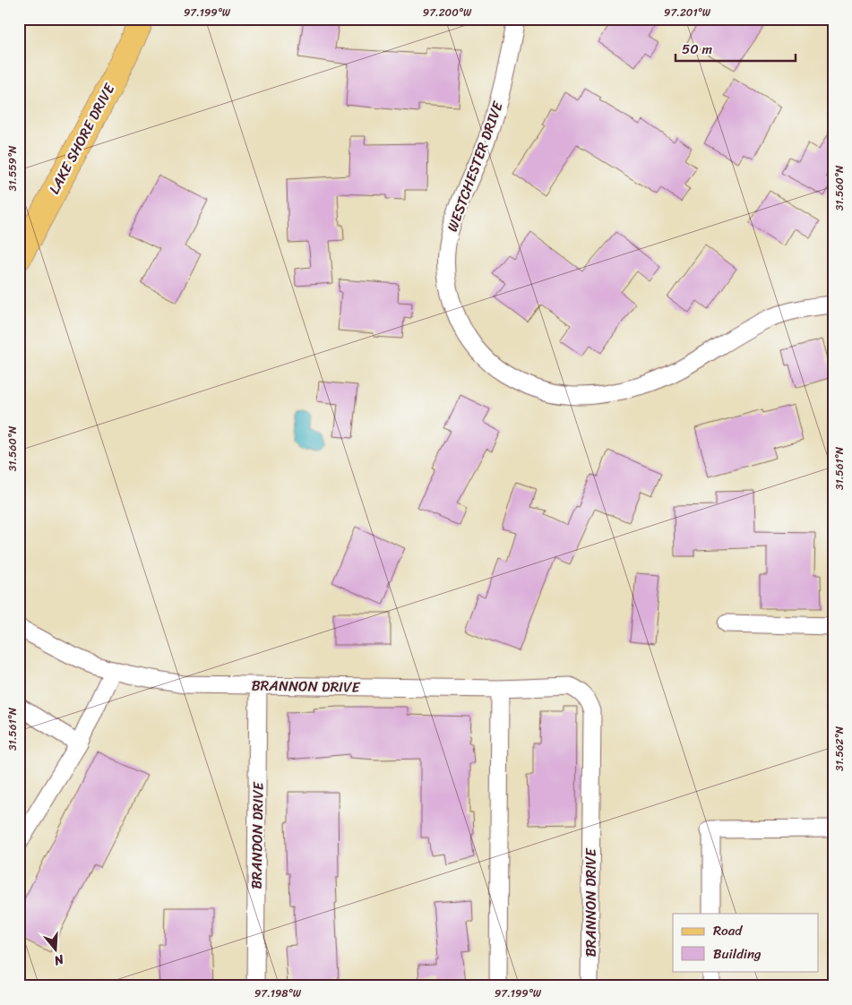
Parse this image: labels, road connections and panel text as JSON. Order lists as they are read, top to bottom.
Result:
{
  "streets": {
    "main road": ["LAKE SHORE DRIVE"],
    "street": ["WESTCHESTER DRIVE", "BRANNON DRIVE", "BRANDON DRIVE"]
  },
  "crossings": [
    ["BRANNON DRIVE", "BRANDON DRIVE"]
  ],
  "legend": ["Road", "Building"],
  "scale_bar": "50 m",
  "north": "bottom",
  "coordinates": [
    "97.199°W",
    "97.200°W",
    "97.201°W",
    "31.559°N",
    "31.560°N",
    "31.561°N",
    "31.562°N",
    "97.198°W"
  ]
}
